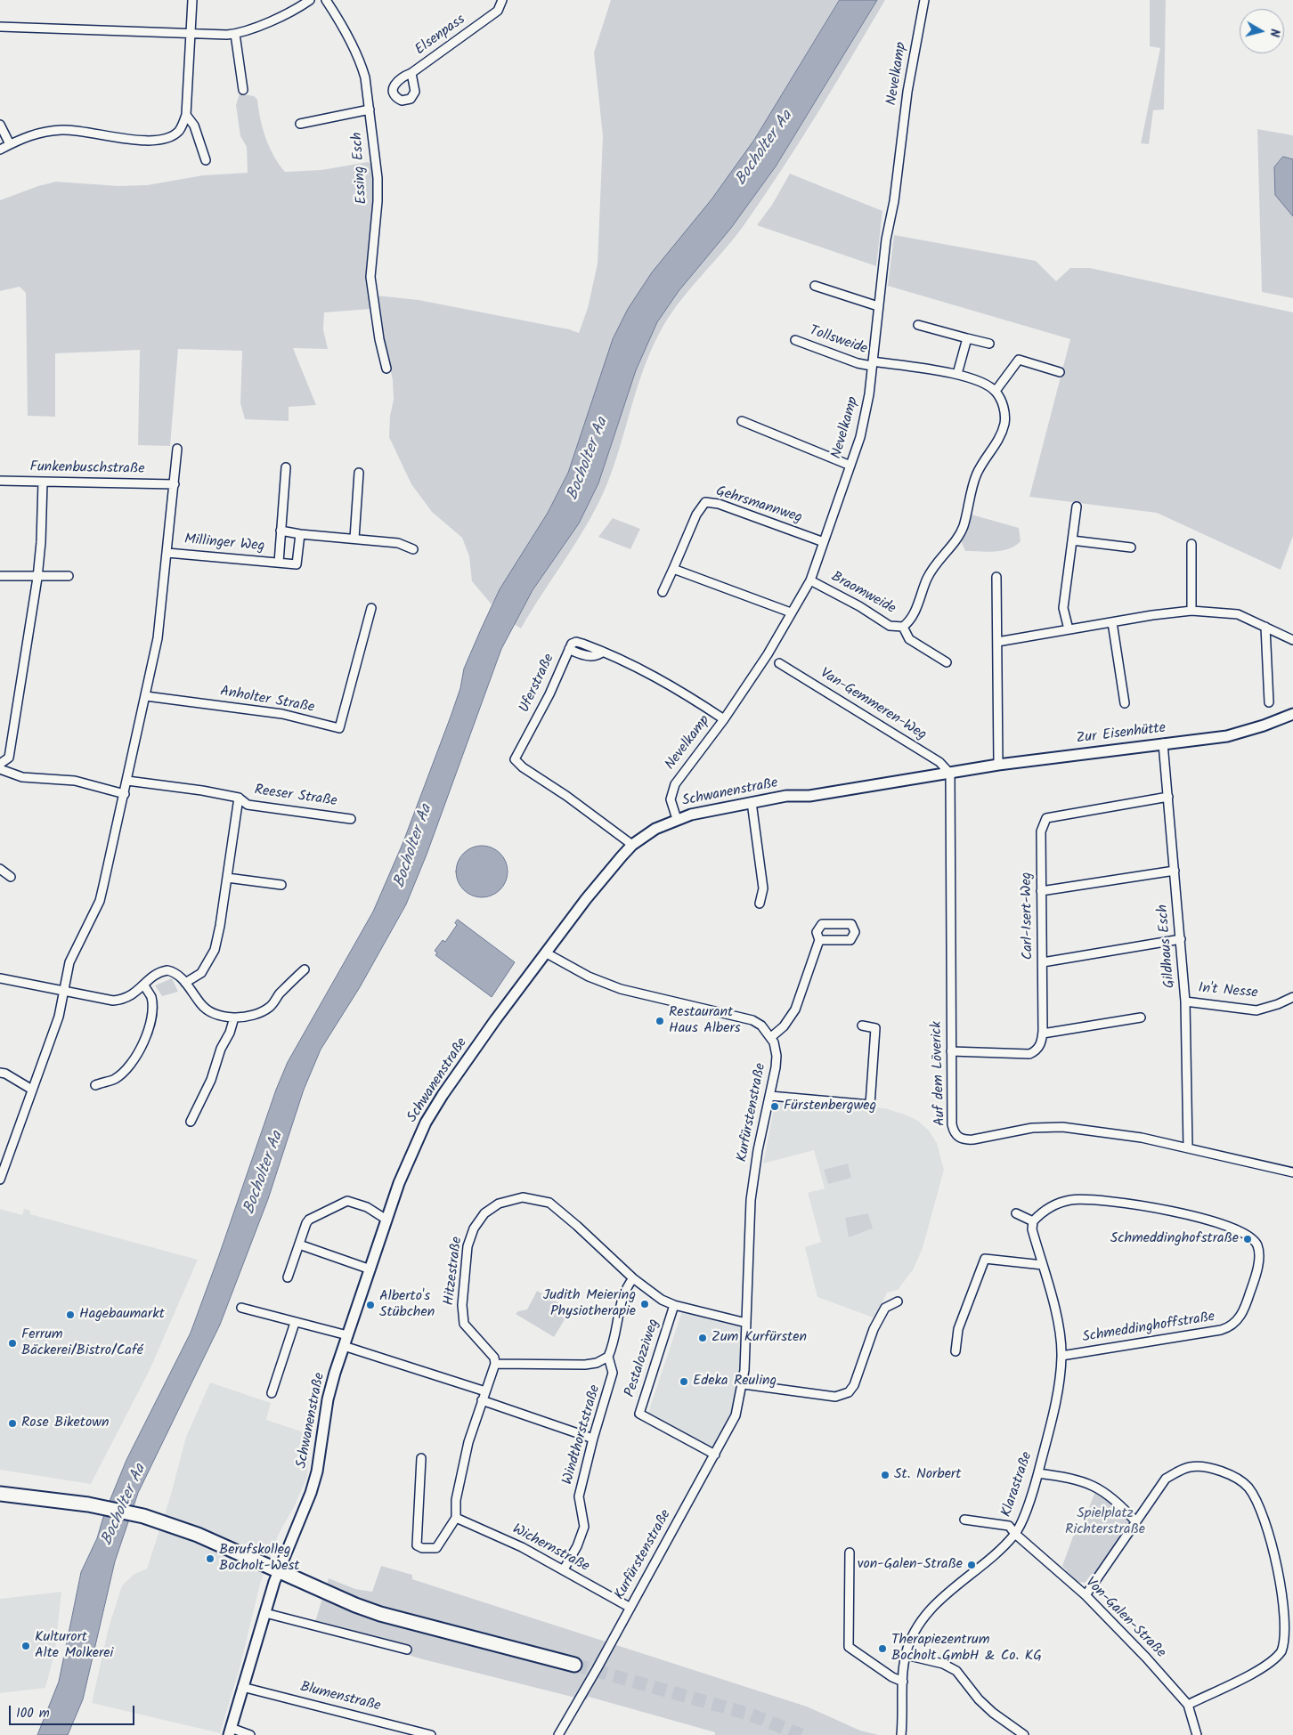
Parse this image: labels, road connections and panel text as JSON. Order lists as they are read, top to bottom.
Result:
{
  "streets": {
    "street": [
      "Elsenpass",
      "Nevelkamp",
      "Essing Esch",
      "Tollsweide",
      "Funkenbuschstraße",
      "Gehrsmannweg",
      "Millinger Weg",
      "Braomweide",
      "Uferstraße",
      "Anholter Straße",
      "Van-Gemmeren-Weg",
      "Zur Eisenhütte",
      "Schwanenstraße",
      "Reeser Straße",
      "Carl-Isert-Weg",
      "Gildhaus Esch",
      "In't Nesse",
      "Auf dem Löverick",
      "Kurfürstenstraße",
      "Hitzestraße",
      "Schmeddinghoffstraße",
      "Pestalozziweg",
      "Windthorststraße",
      "Klarastraße",
      "Wichernstraße",
      "Von-Galen-Straße",
      "Blumenstraße"
    ]
  },
  "crossings": [
    ["Nevelkamp", "Tollsweide"],
    ["Nevelkamp", "Gehrsmannweg"],
    ["Nevelkamp", "Braomweide"],
    ["Nevelkamp", "Uferstraße"],
    ["Nevelkamp", "Schwanenstraße"],
    ["Uferstraße", "Schwanenstraße"],
    ["Van-Gemmeren-Weg", "Zur Eisenhütte"],
    ["Van-Gemmeren-Weg", "Schwanenstraße"],
    ["Van-Gemmeren-Weg", "Auf dem Löverick"],
    ["Zur Eisenhütte", "Schwanenstraße"],
    ["Zur Eisenhütte", "Gildhaus Esch"],
    ["Zur Eisenhütte", "Auf dem Löverick"],
    ["Schwanenstraße", "Auf dem Löverick"],
    ["Schwanenstraße", "Blumenstraße"],
    ["Carl-Isert-Weg", "Gildhaus Esch"],
    ["Carl-Isert-Weg", "Auf dem Löverick"],
    ["Gildhaus Esch", "In't Nesse"],
    ["Gildhaus Esch", "Auf dem Löverick"],
    ["Kurfürstenstraße", "Hitzestraße"],
    ["Kurfürstenstraße", "Pestalozziweg"],
    ["Kurfürstenstraße", "Wichernstraße"],
    ["Hitzestraße", "Pestalozziweg"],
    ["Hitzestraße", "Windthorststraße"],
    ["Schmeddinghoffstraße", "Klarastraße"],
    ["Windthorststraße", "Wichernstraße"],
    ["Klarastraße", "Von-Galen-Straße"]
  ],
  "water": ["Bocholter Aa"],
  "parks": ["Spielplatz Richterstraße"],
  "places": [
    "Restaurant Haus Albers",
    "Fürstenbergweg",
    "Schmeddinghofstraße",
    "Judith Meiering Physiotherapie",
    "Alberto's Stübchen",
    "Hagebaumarkt",
    "Zum Kurfürsten",
    "Ferrum Bäckerei/Bistro/Café",
    "Edeka Reuling",
    "Rose Biketown",
    "St. Norbert",
    "Berufskolleg Bocholt-West",
    "von-Galen-Straße",
    "Kulturort Alte Molkerei",
    "Therapiezentrum Bocholt GmbH & Co. KG"
  ],
  "scale_bar": "100 m",
  "north": "right"
}
